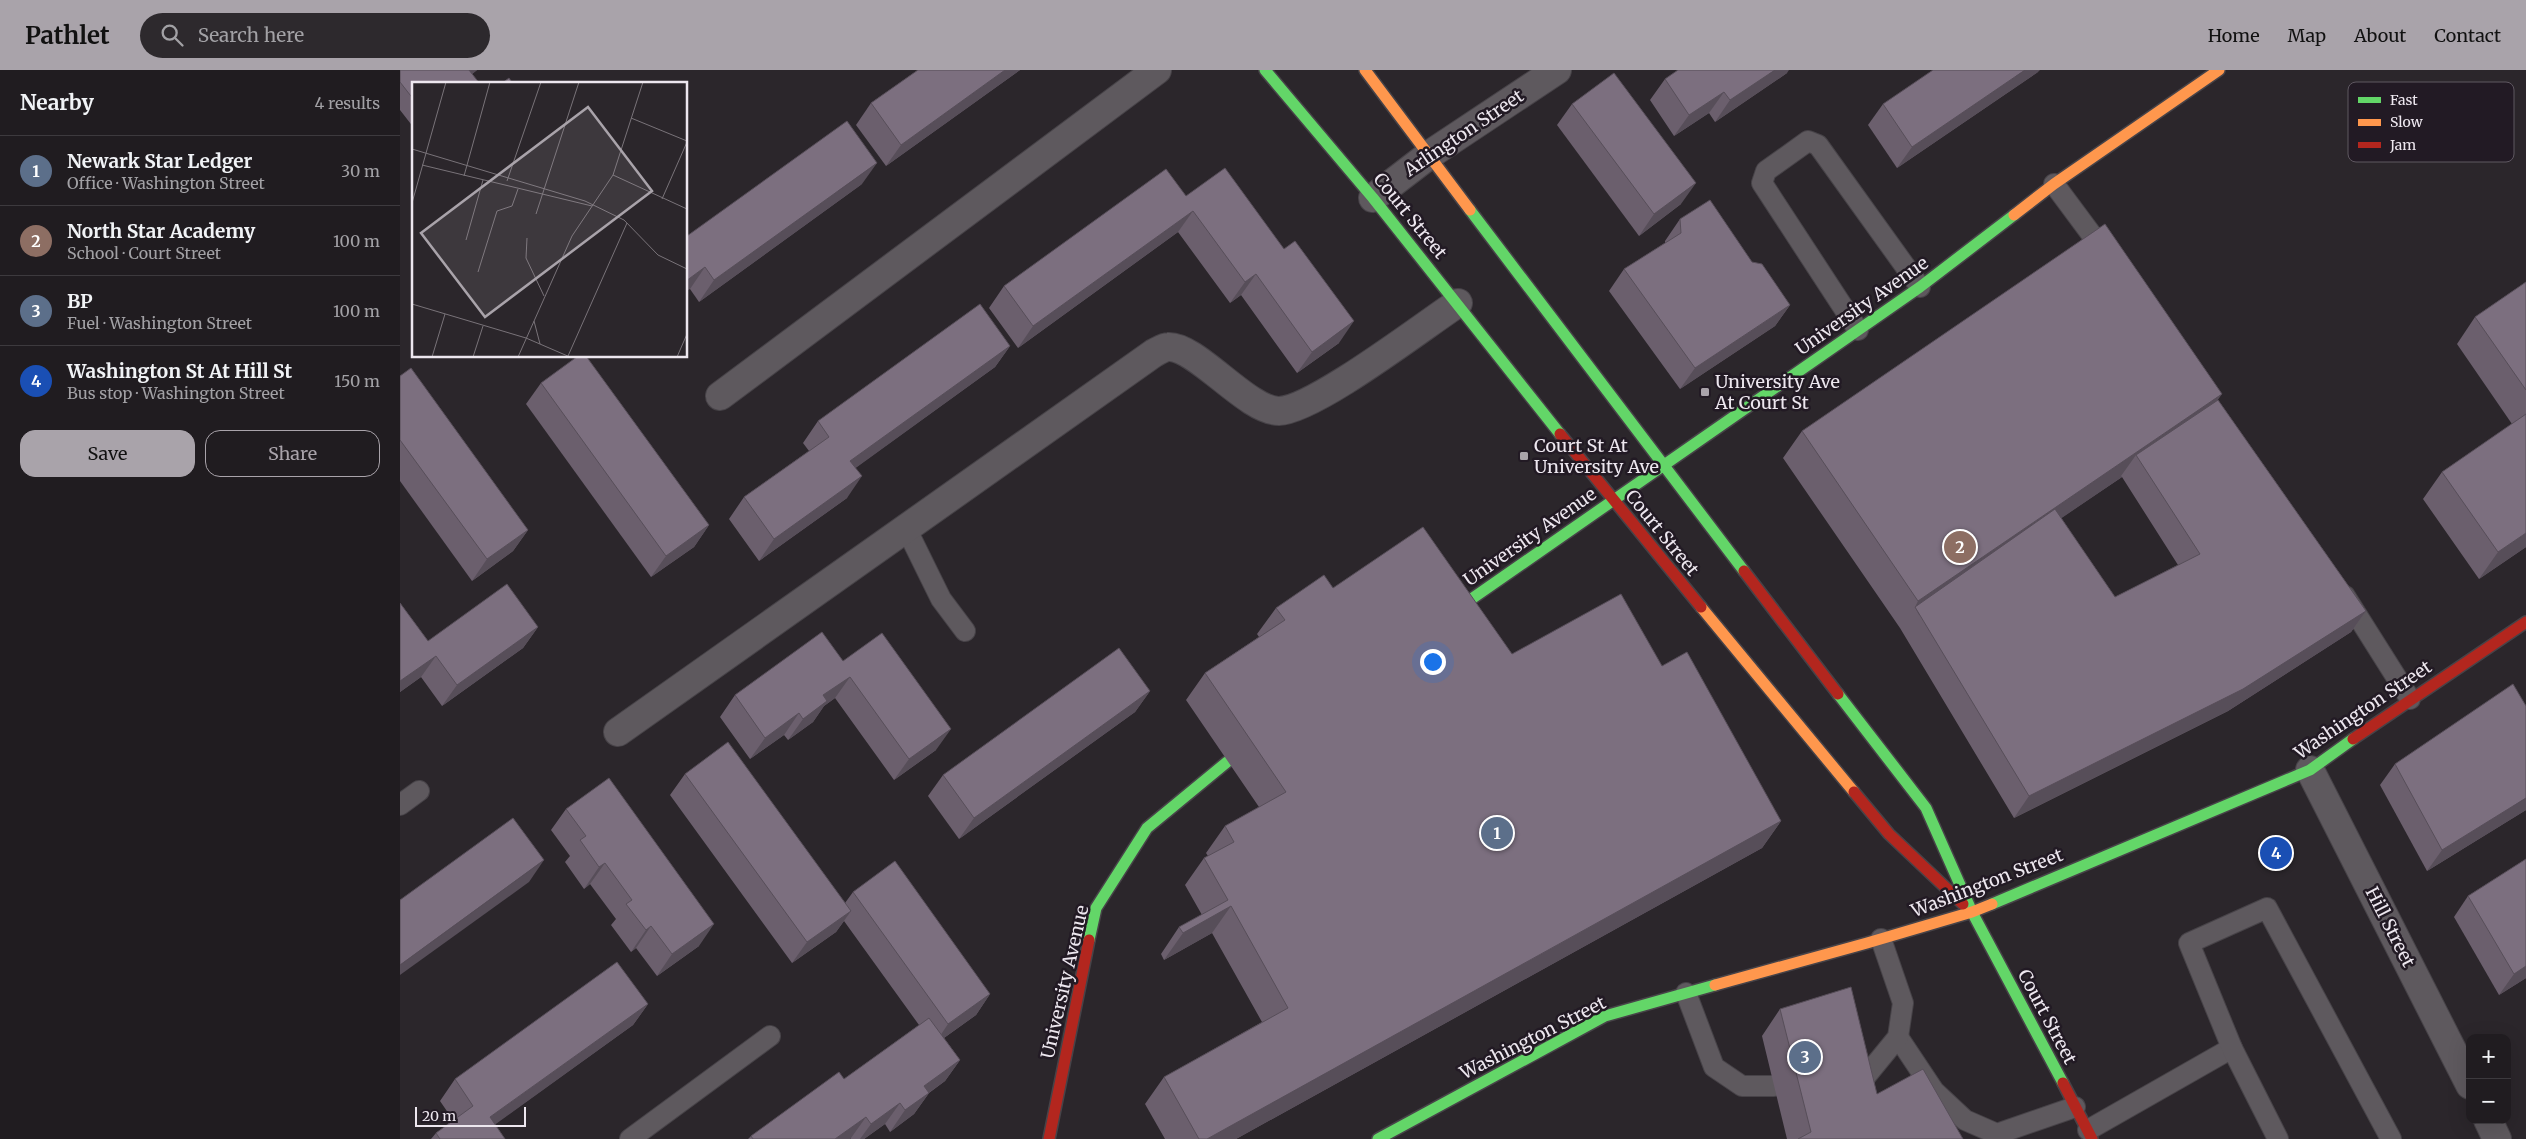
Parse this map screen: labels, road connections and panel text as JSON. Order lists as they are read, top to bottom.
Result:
{
  "streets": {
    "main road": ["Court Street", "University Avenue", "Washington Street"],
    "street": ["Arlington Street", "Hill Street"]
  },
  "crossings": [
    ["Arlington Street", "Court Street"],
    ["Court Street", "University Avenue"],
    ["Court Street", "Washington Street"],
    ["Washington Street", "Hill Street"]
  ],
  "places": {
    "transit": ["University Ave At Court St", "Court St At University Ave"]
  },
  "legend": ["Fast", "Slow", "Jam"],
  "scale_bar": "20 m",
  "page": {
    "header": "Pathlet",
    "search": "Search here",
    "nav": [
      "Home",
      "Map",
      "About",
      "Contact"
    ],
    "heading": ["Nearby", "4 results"],
    "list": [
      {
        "mark": "1",
        "name": "Newark Star Ledger",
        "note": "Office · Washington Street",
        "value": "30 m"
      },
      {
        "mark": "2",
        "name": "North Star Academy",
        "note": "School · Court Street",
        "value": "100 m"
      },
      {
        "mark": "3",
        "name": "BP",
        "note": "Fuel · Washington Street",
        "value": "100 m"
      },
      {
        "mark": "4",
        "name": "Washington St At Hill St",
        "note": "Bus stop · Washington Street",
        "value": "150 m"
      }
    ],
    "buttons": ["Save", "Share"],
    "pins": [
      "2",
      "1",
      "4",
      "3"
    ],
    "map_buttons": ["+", "−"],
    "scale": "20 m"
  }
}
